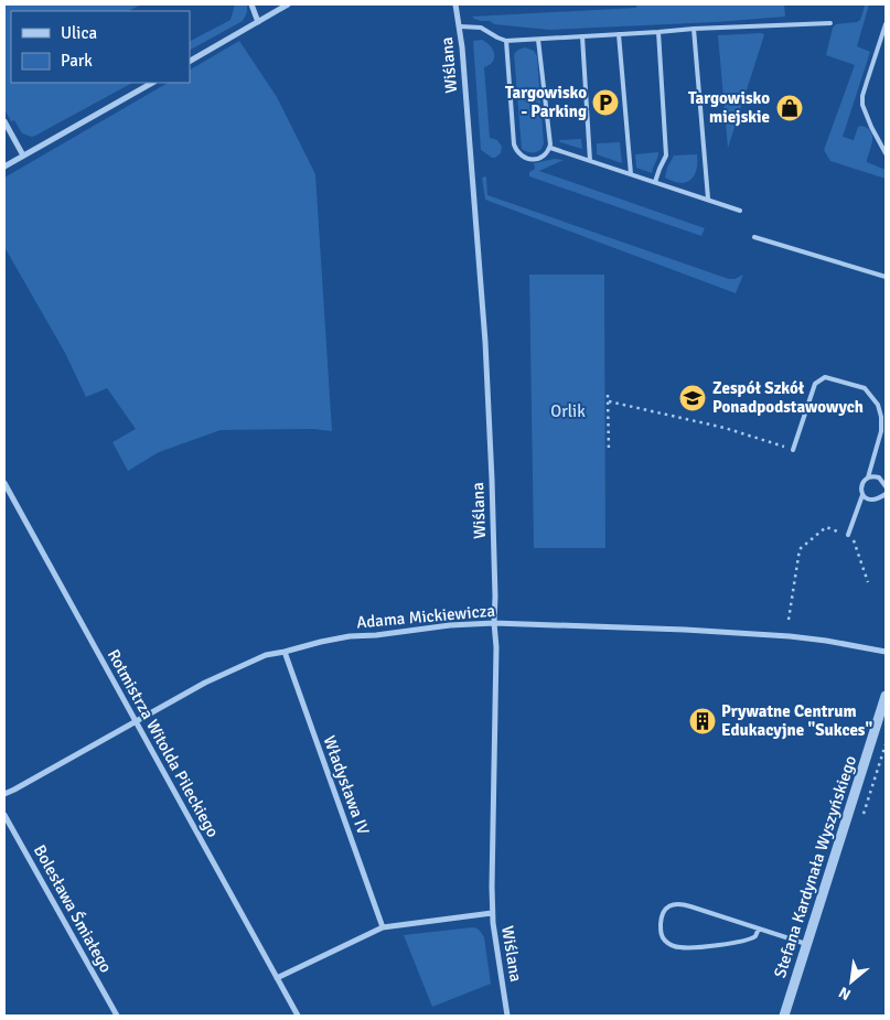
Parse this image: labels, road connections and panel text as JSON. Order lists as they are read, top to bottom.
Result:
{
  "streets": {
    "street": [
      "Wiślana",
      "Adama Mickiewicza",
      "Rotmistrza Witolda Pileckiego",
      "Władysława IV",
      "Stefana Kardynała Wyszyńskiego",
      "Bolesława Śmiałego"
    ]
  },
  "crossings": [
    ["Wiślana", "Adama Mickiewicza"],
    ["Adama Mickiewicza", "Rotmistrza Witolda Pileckiego"],
    ["Adama Mickiewicza", "Władysława IV"]
  ],
  "parks": ["Orlik"],
  "places": {
    "parking": ["Targowisko - Parking"],
    "shop": ["Targowisko miejskie"],
    "school or university": ["Zespół Szkół Ponadpodstawowych"],
    "building": ["Prywatne Centrum Edukacyjne \"Sukces\""]
  },
  "legend": ["Ulica", "Park"],
  "north": "bottom left"
}
